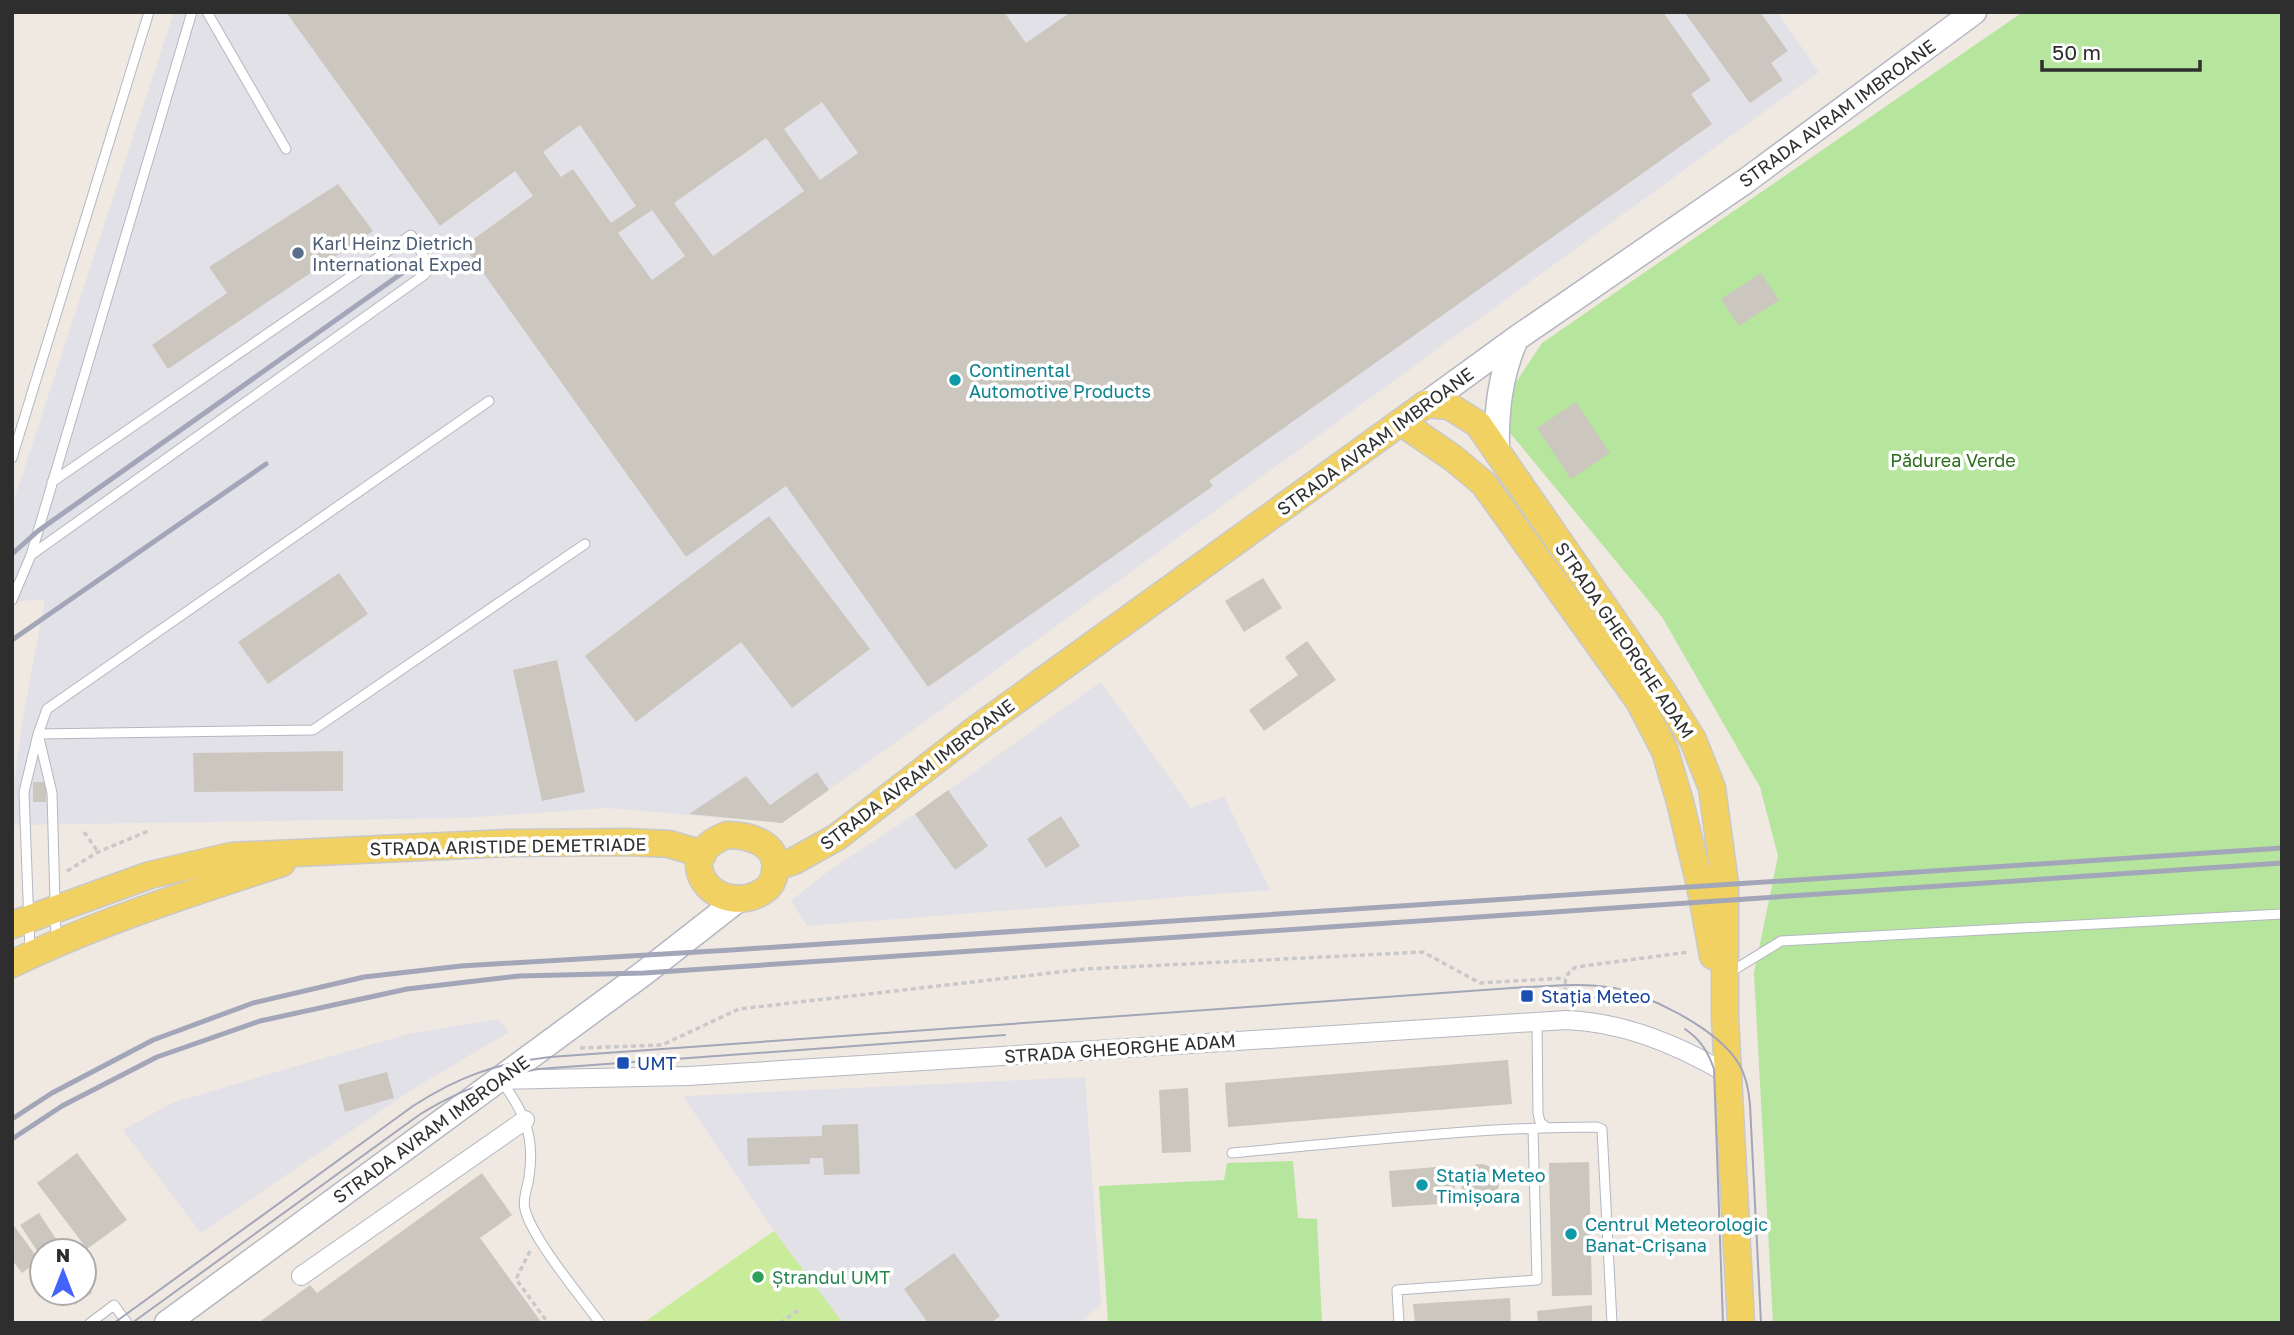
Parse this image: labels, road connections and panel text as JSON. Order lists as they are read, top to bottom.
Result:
{
  "streets": {
    "main road": ["STRADA AVRAM IMBROANE", "STRADA GHEORGHE ADAM", "STRADA ARISTIDE DEMETRIADE"]
  },
  "crossings": [
    ["STRADA AVRAM IMBROANE", "STRADA GHEORGHE ADAM"],
    ["STRADA AVRAM IMBROANE", "STRADA ARISTIDE DEMETRIADE"]
  ],
  "parks": ["Pădurea Verde"],
  "places": {
    "other": [
      "Karl Heinz Dietrich International Exped",
      "Continental Automotive Products",
      "Stația Meteo Timișoara",
      "Centrul Meteorologic Banat-Crișana",
      "Ștrandul UMT"
    ],
    "transit": ["Stația Meteo", "UMT"]
  },
  "scale_bar": "50 m",
  "north": "top"
}
